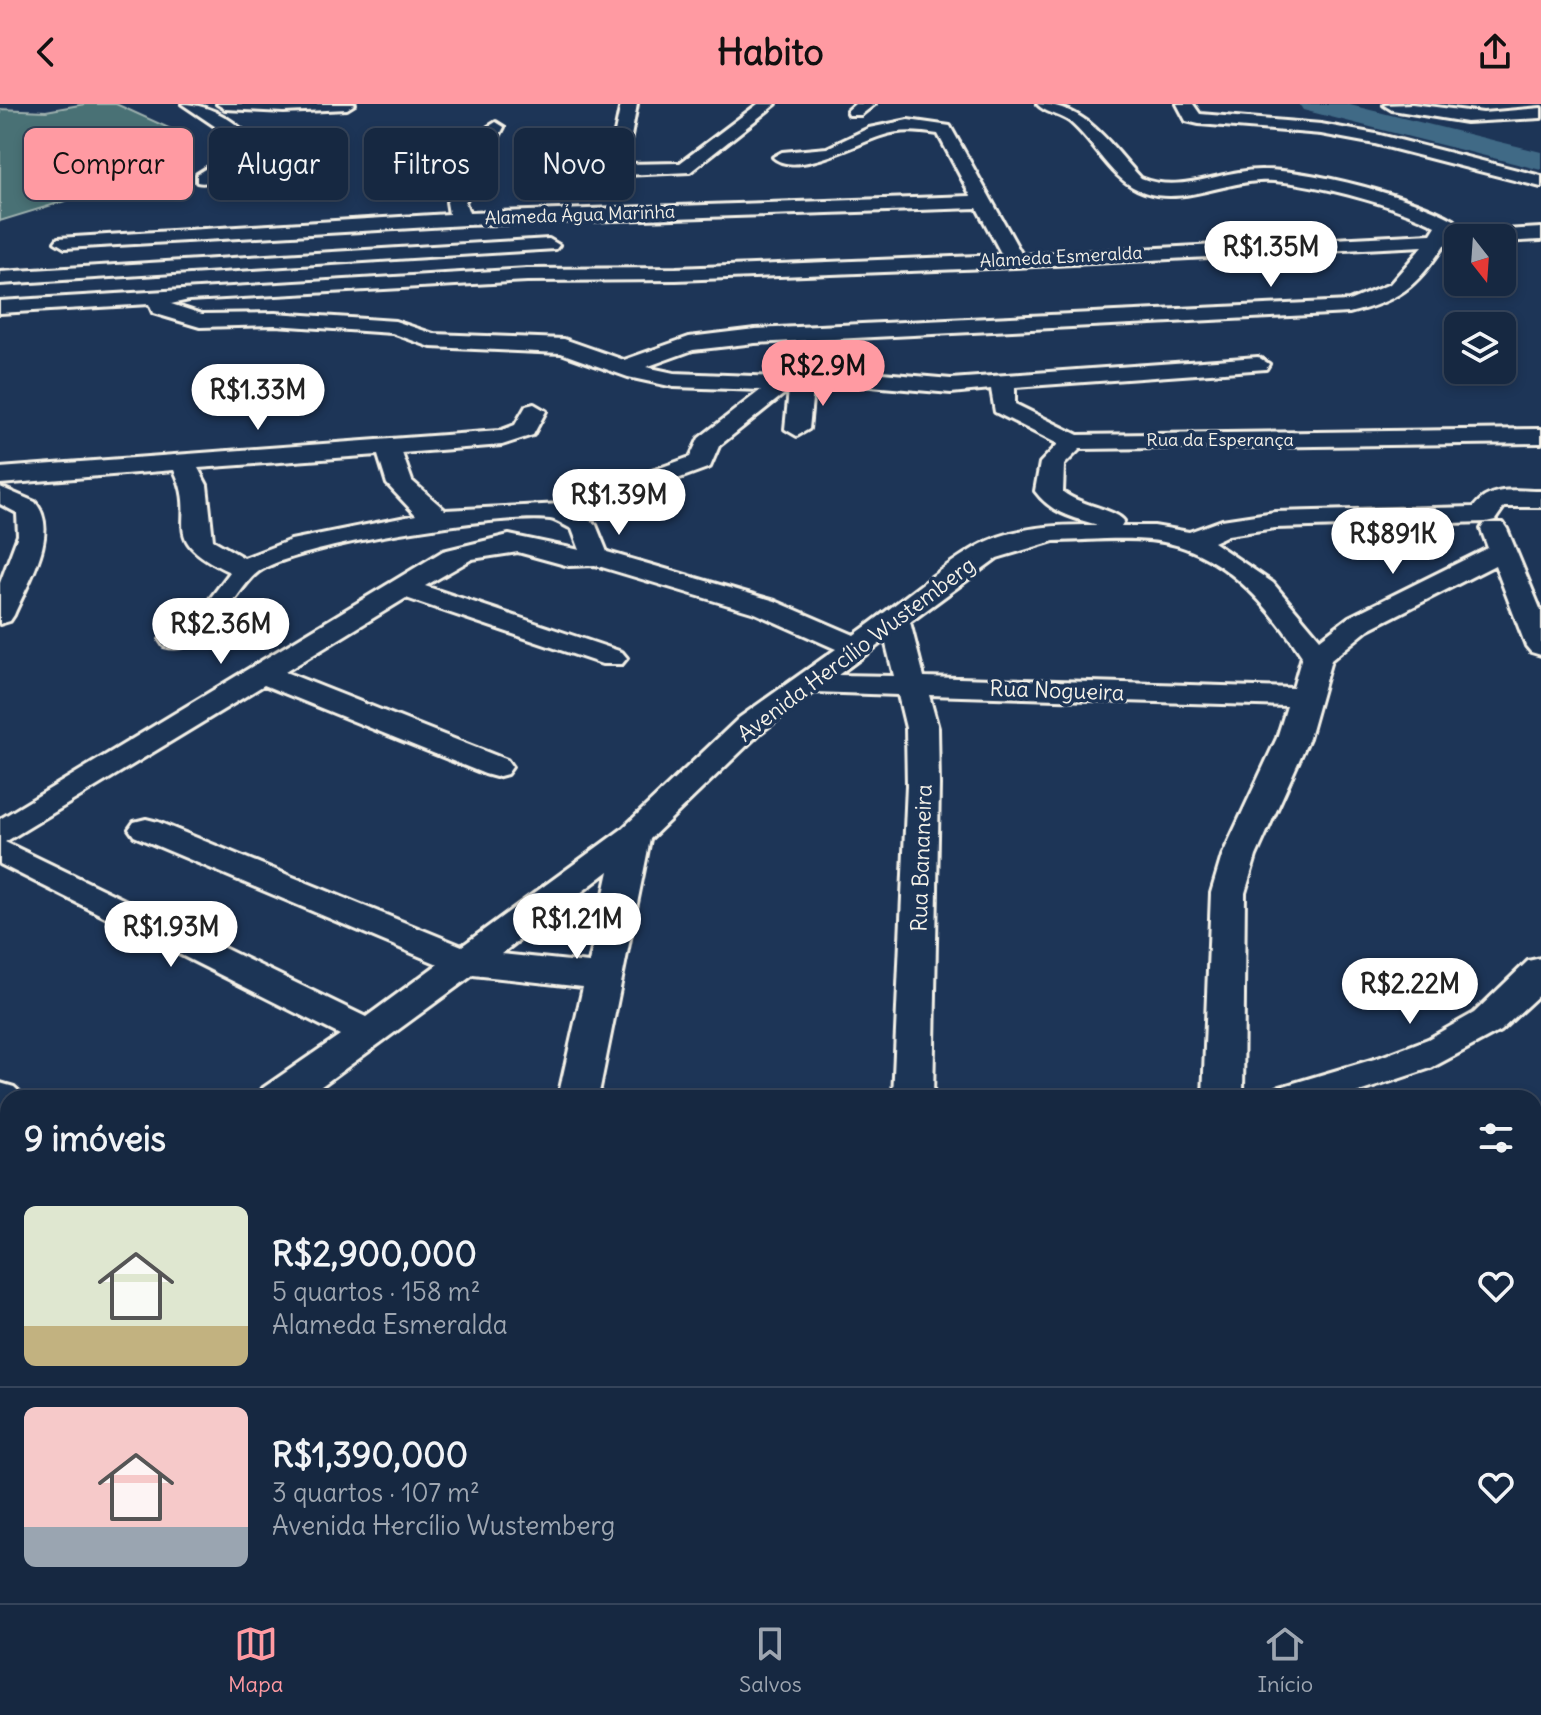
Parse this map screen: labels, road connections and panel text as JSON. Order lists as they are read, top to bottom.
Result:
{
  "streets": {
    "street": [
      "Alameda Água Marinha",
      "Alameda Esmeralda",
      "Rua da Esperança",
      "Avenida Hercílio Wustemberg",
      "Rua Nogueira",
      "Rua Bananeira"
    ]
  },
  "crossings": [
    ["Avenida Hercílio Wustemberg", "Rua Nogueira"],
    ["Avenida Hercílio Wustemberg", "Rua Bananeira"],
    ["Rua Nogueira", "Rua Bananeira"]
  ],
  "north": "bottom",
  "page": {
    "header": "Habito",
    "chip": [
      "Comprar",
      "Alugar",
      "Filtros",
      "Novo"
    ],
    "price": [
      "R$1.35M",
      "R$2.9M",
      "R$1.33M",
      "R$1.39M",
      "R$891K",
      "R$2.36M",
      "R$1.21M",
      "R$1.93M",
      "R$2.22M"
    ],
    "heading": "9 imóveis",
    "list": [
      {
        "name": "R$2,900,000",
        "note": "5 quartos · 158 m² · Alameda Esmeralda"
      },
      {
        "name": "R$1,390,000",
        "note": "3 quartos · 107 m² · Avenida Hercílio Wustemberg"
      }
    ],
    "tabs": ["Mapa", "Salvos", "Início"]
  }
}
